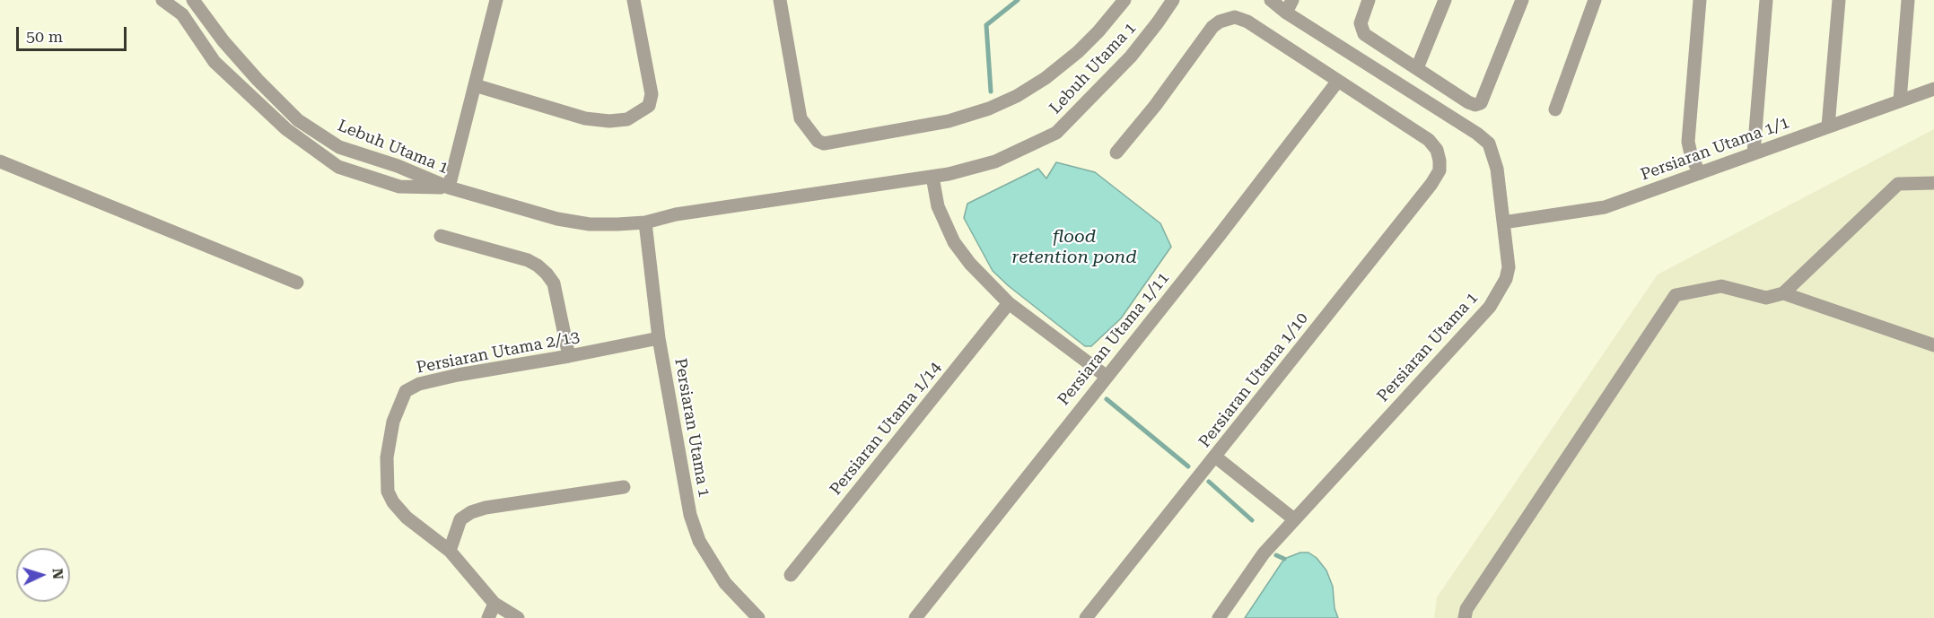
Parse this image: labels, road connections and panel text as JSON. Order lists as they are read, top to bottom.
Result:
{
  "streets": {
    "street": [
      "Lebuh Utama 1",
      "Persiaran Utama 1/1",
      "Persiaran Utama 1/11",
      "Persiaran Utama 1",
      "Persiaran Utama 2/13",
      "Persiaran Utama 1/10",
      "Persiaran Utama 1/14"
    ]
  },
  "crossings": [
    ["Persiaran Utama 1/1", "Persiaran Utama 1"],
    ["Persiaran Utama 1/11", "Persiaran Utama 1/10"],
    ["Persiaran Utama 1", "Persiaran Utama 2/13"]
  ],
  "water": ["flood retention pond"],
  "scale_bar": "50 m",
  "north": "right"
}
